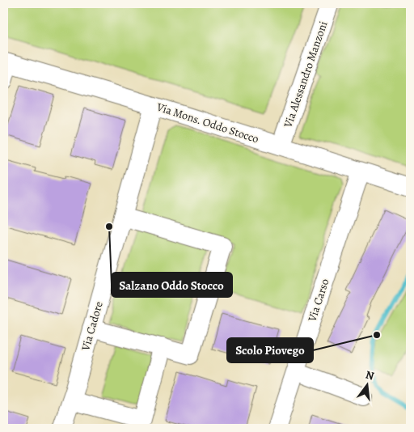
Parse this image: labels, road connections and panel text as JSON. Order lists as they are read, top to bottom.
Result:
{
  "streets": {
    "street": [
      "Via Alessandro Manzoni",
      "Via Mons. Oddo Stocco",
      "Via Carso",
      "Via Cadore"
    ]
  },
  "crossings": [
    ["Via Alessandro Manzoni", "Via Mons. Oddo Stocco"],
    ["Via Mons. Oddo Stocco", "Via Carso"],
    ["Via Mons. Oddo Stocco", "Via Cadore"]
  ],
  "places": ["Salzano Oddo Stocco", "Scolo Piovego"],
  "north": "top"
}
